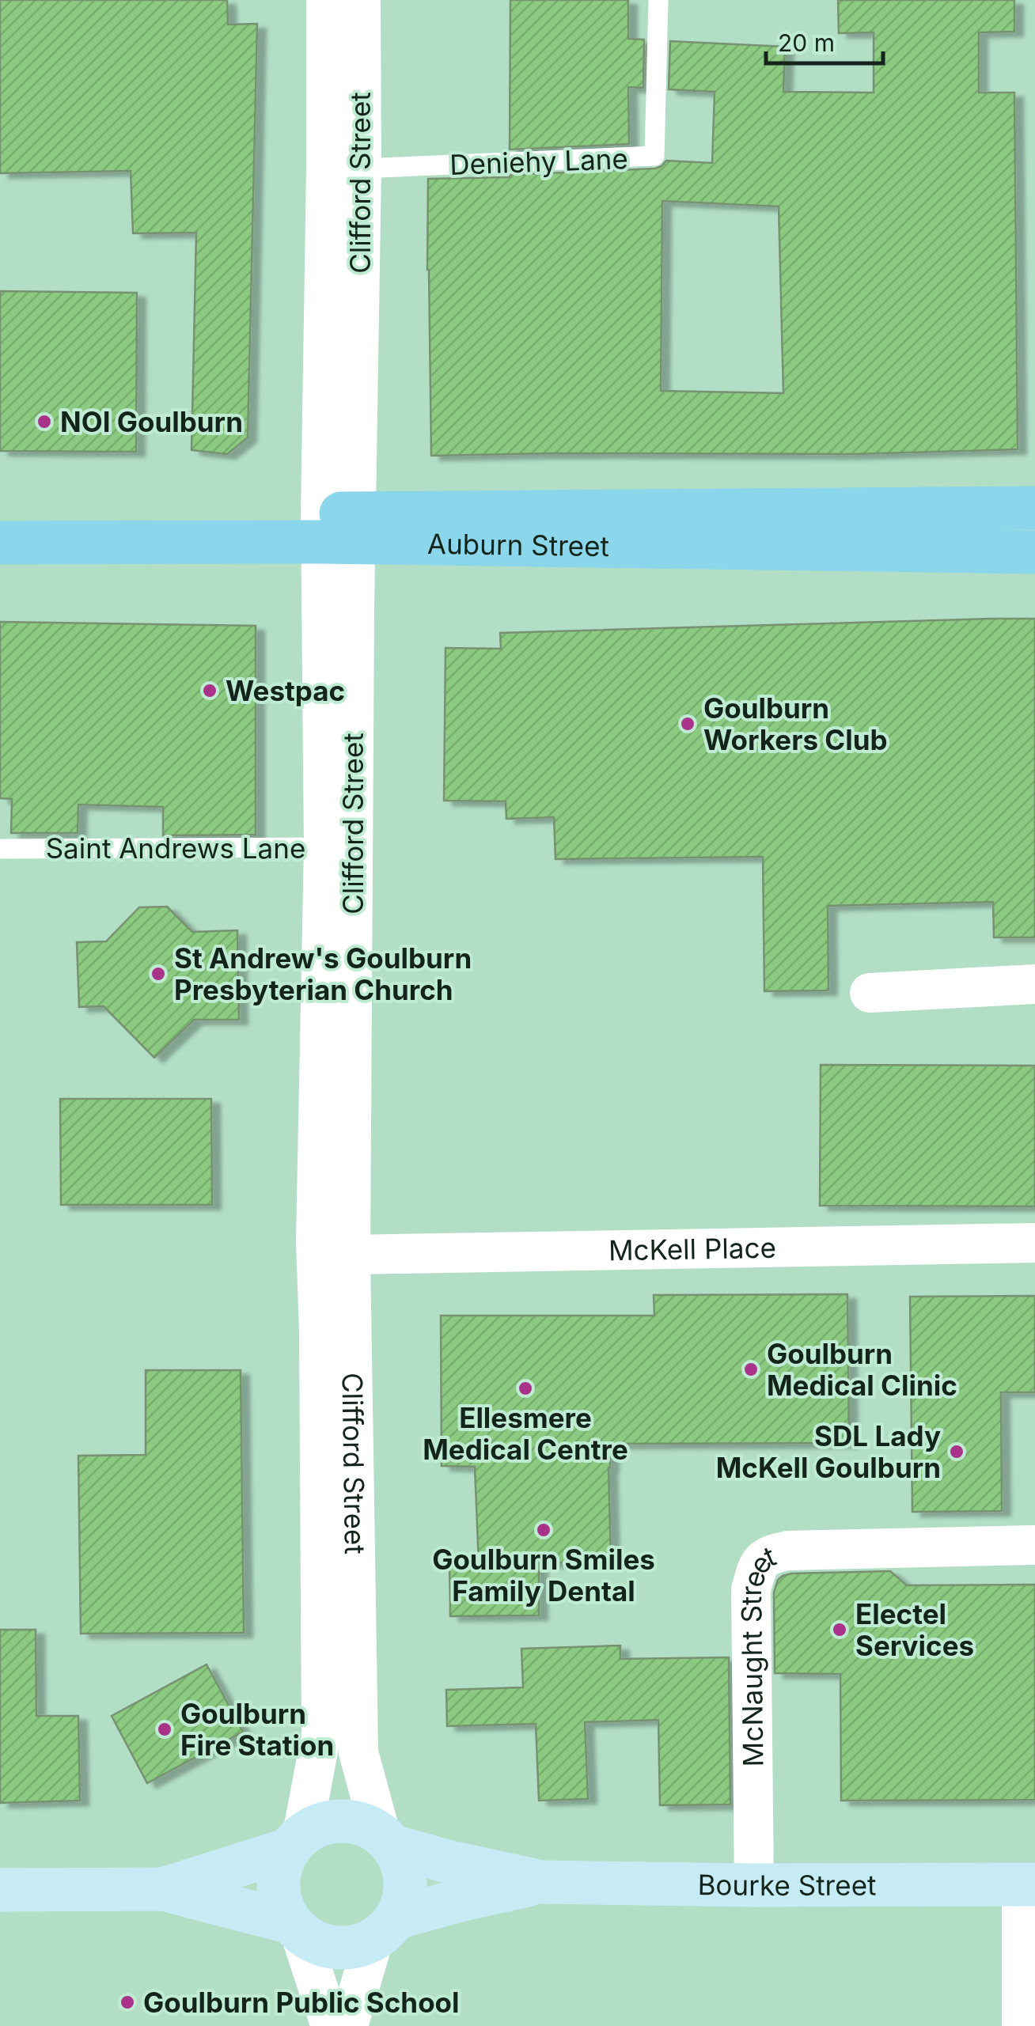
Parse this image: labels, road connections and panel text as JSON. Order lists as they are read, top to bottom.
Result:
{
  "streets": {
    "main road": ["Auburn Street", "Bourke Street"],
    "street": ["Clifford Street", "McKell Place", "McNaught Street"],
    "lane": ["Deniehy Lane", "Saint Andrews Lane"]
  },
  "crossings": [
    ["Deniehy Lane", "Clifford Street"],
    ["Clifford Street", "Auburn Street"],
    ["Clifford Street", "Saint Andrews Lane"],
    ["Clifford Street", "McKell Place"],
    ["Clifford Street", "Bourke Street"],
    ["McNaught Street", "Bourke Street"]
  ],
  "places": [
    "NOI Goulburn",
    "Westpac",
    "Goulburn Workers Club",
    "St Andrew's Goulburn Presbyterian Church",
    "Goulburn Medical Clinic",
    "Ellesmere Medical Centre",
    "SDL Lady McKell Goulburn",
    "Goulburn Smiles Family Dental",
    "Electel Services",
    "Goulburn Fire Station",
    "Goulburn Public School"
  ],
  "scale_bar": "20 m"
}
